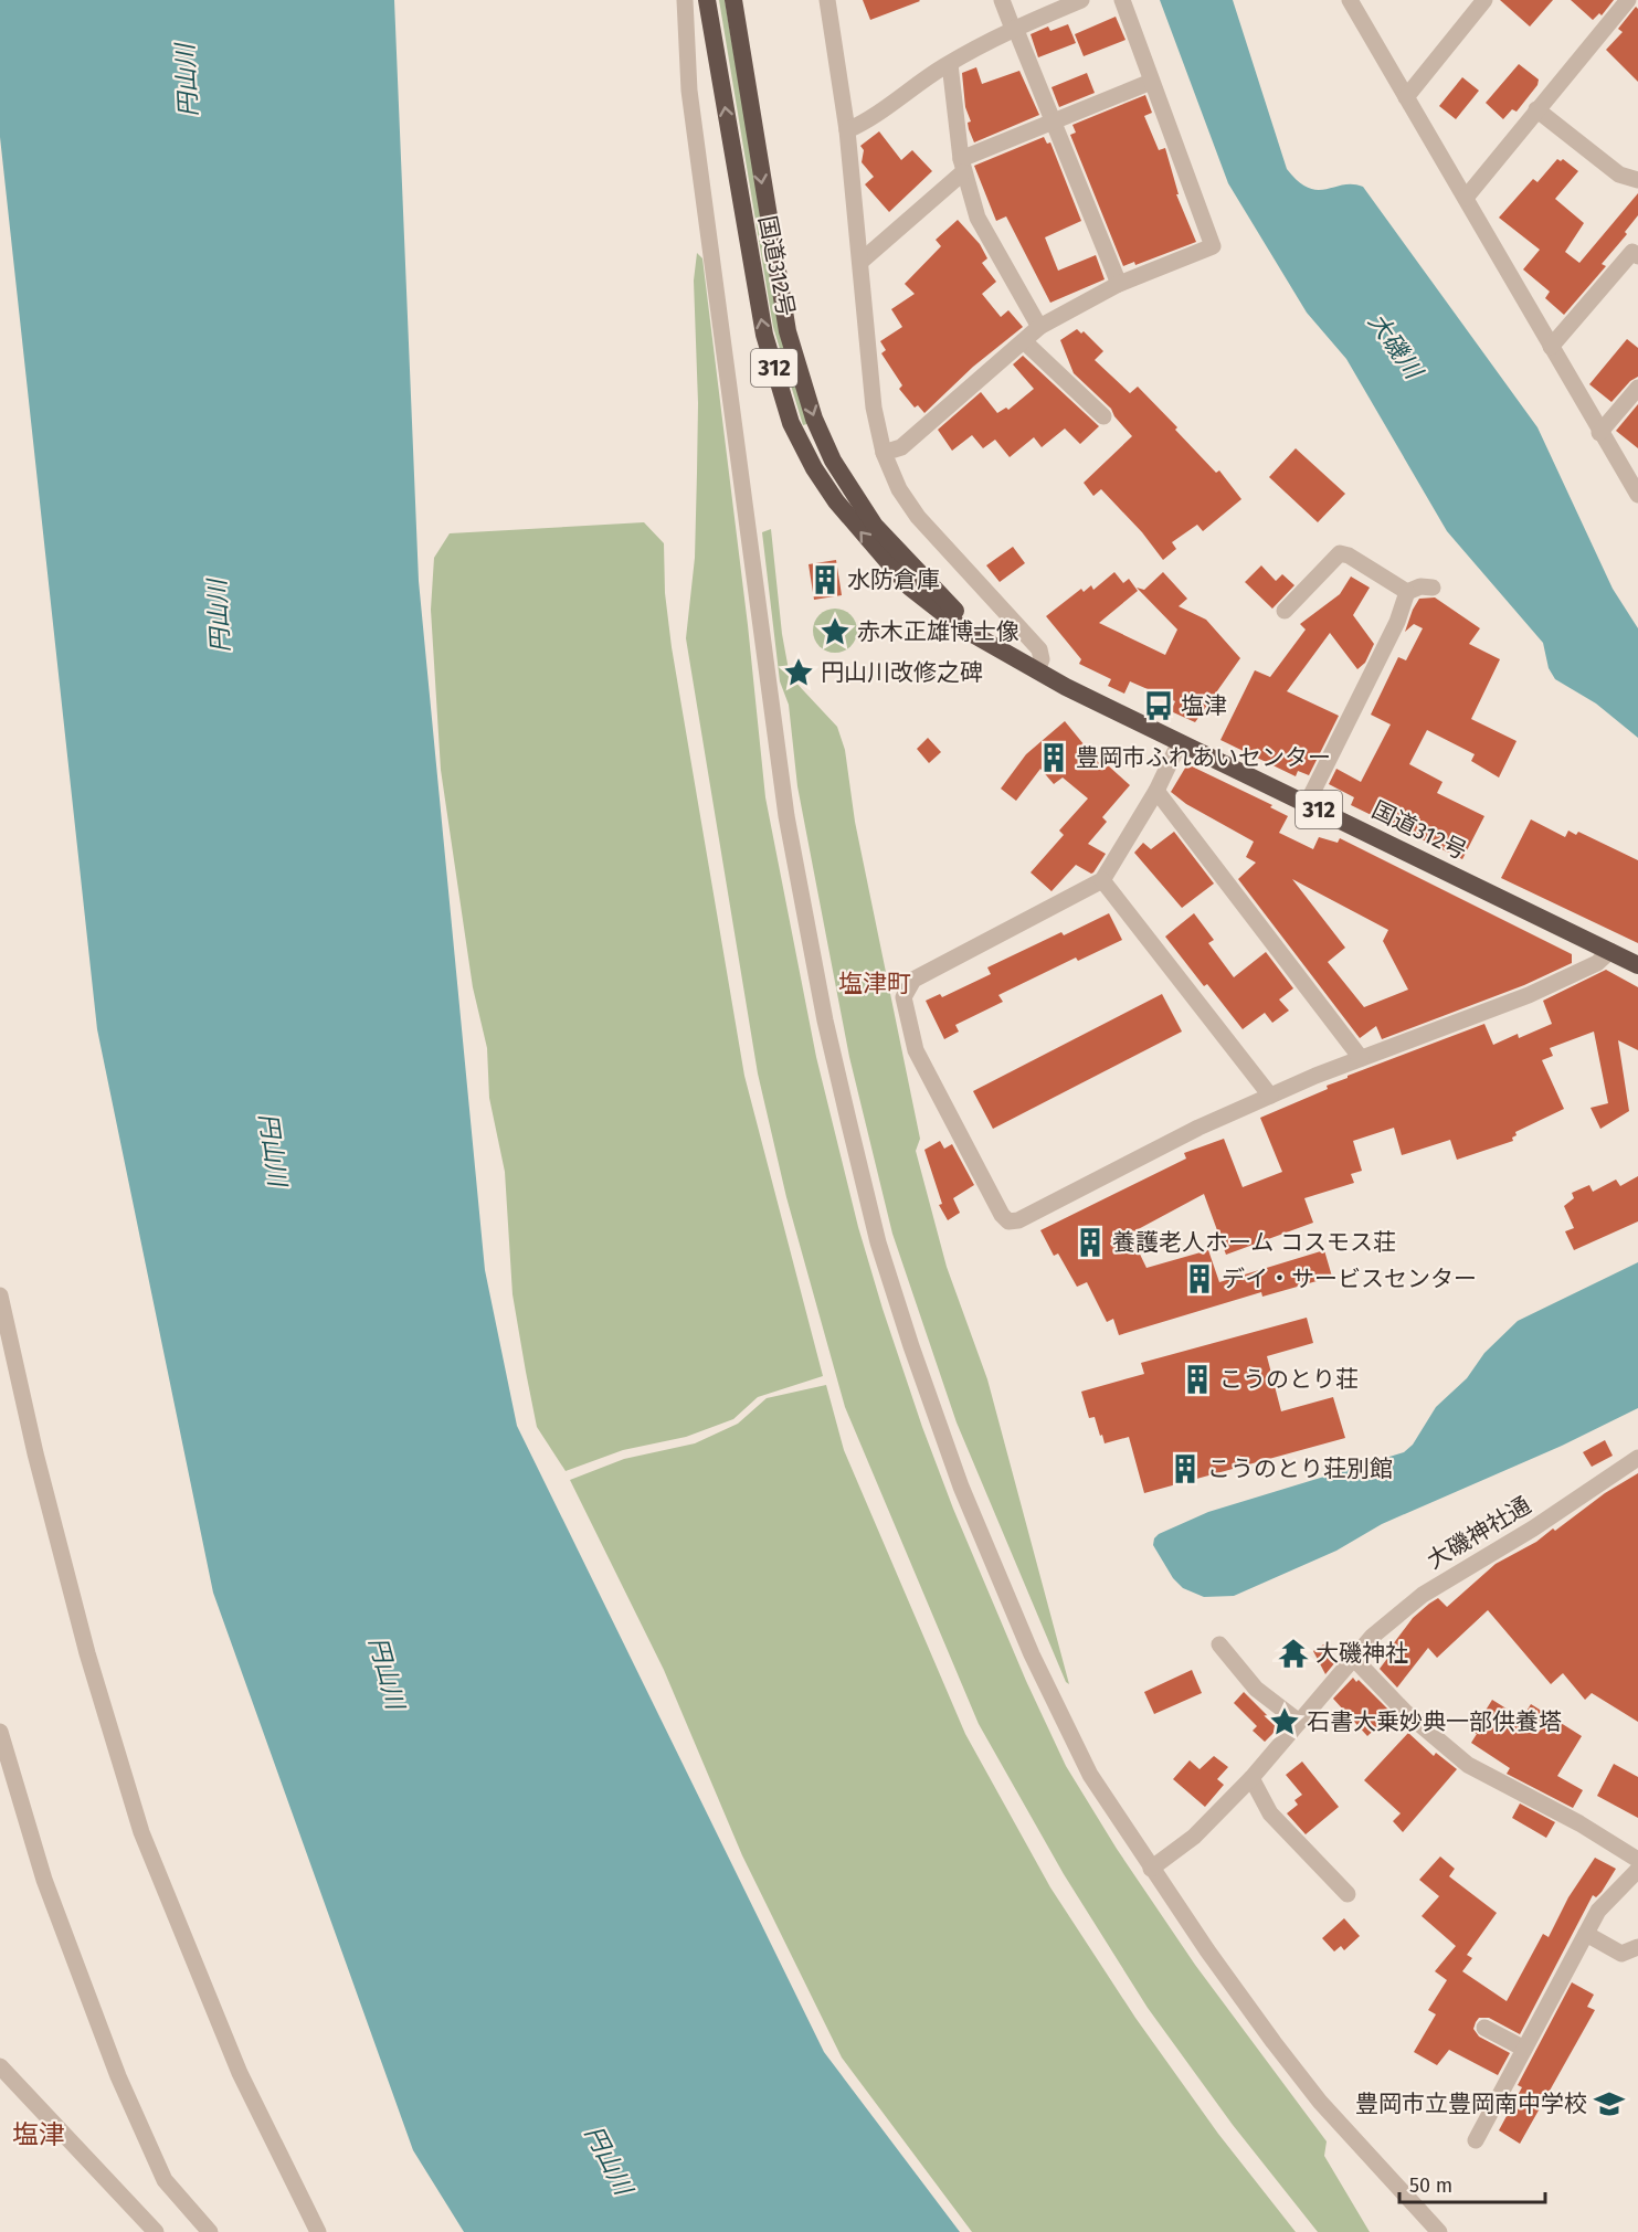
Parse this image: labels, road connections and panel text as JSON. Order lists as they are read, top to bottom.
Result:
{
  "streets": {
    "highway": ["国道312号", "312"],
    "street": ["大磯神社通"]
  },
  "districts": ["塩津町", "塩津"],
  "water": ["円山川", "大磯川"],
  "places": {
    "building": [
      "水防倉庫",
      "豊岡市ふれあいセンター",
      "養護老人ホーム コスモス荘",
      "デイ・サービスセンター",
      "こうのとり荘",
      "こうのとり荘別館"
    ],
    "place": ["赤木正雄博士像", "円山川改修之碑", "石書大乗妙典一部供養塔"],
    "bus stop": ["塩津"],
    "temple": ["大磯神社"],
    "school or university": ["豊岡市立豊岡南中学校"]
  },
  "scale_bar": "50 m"
}
